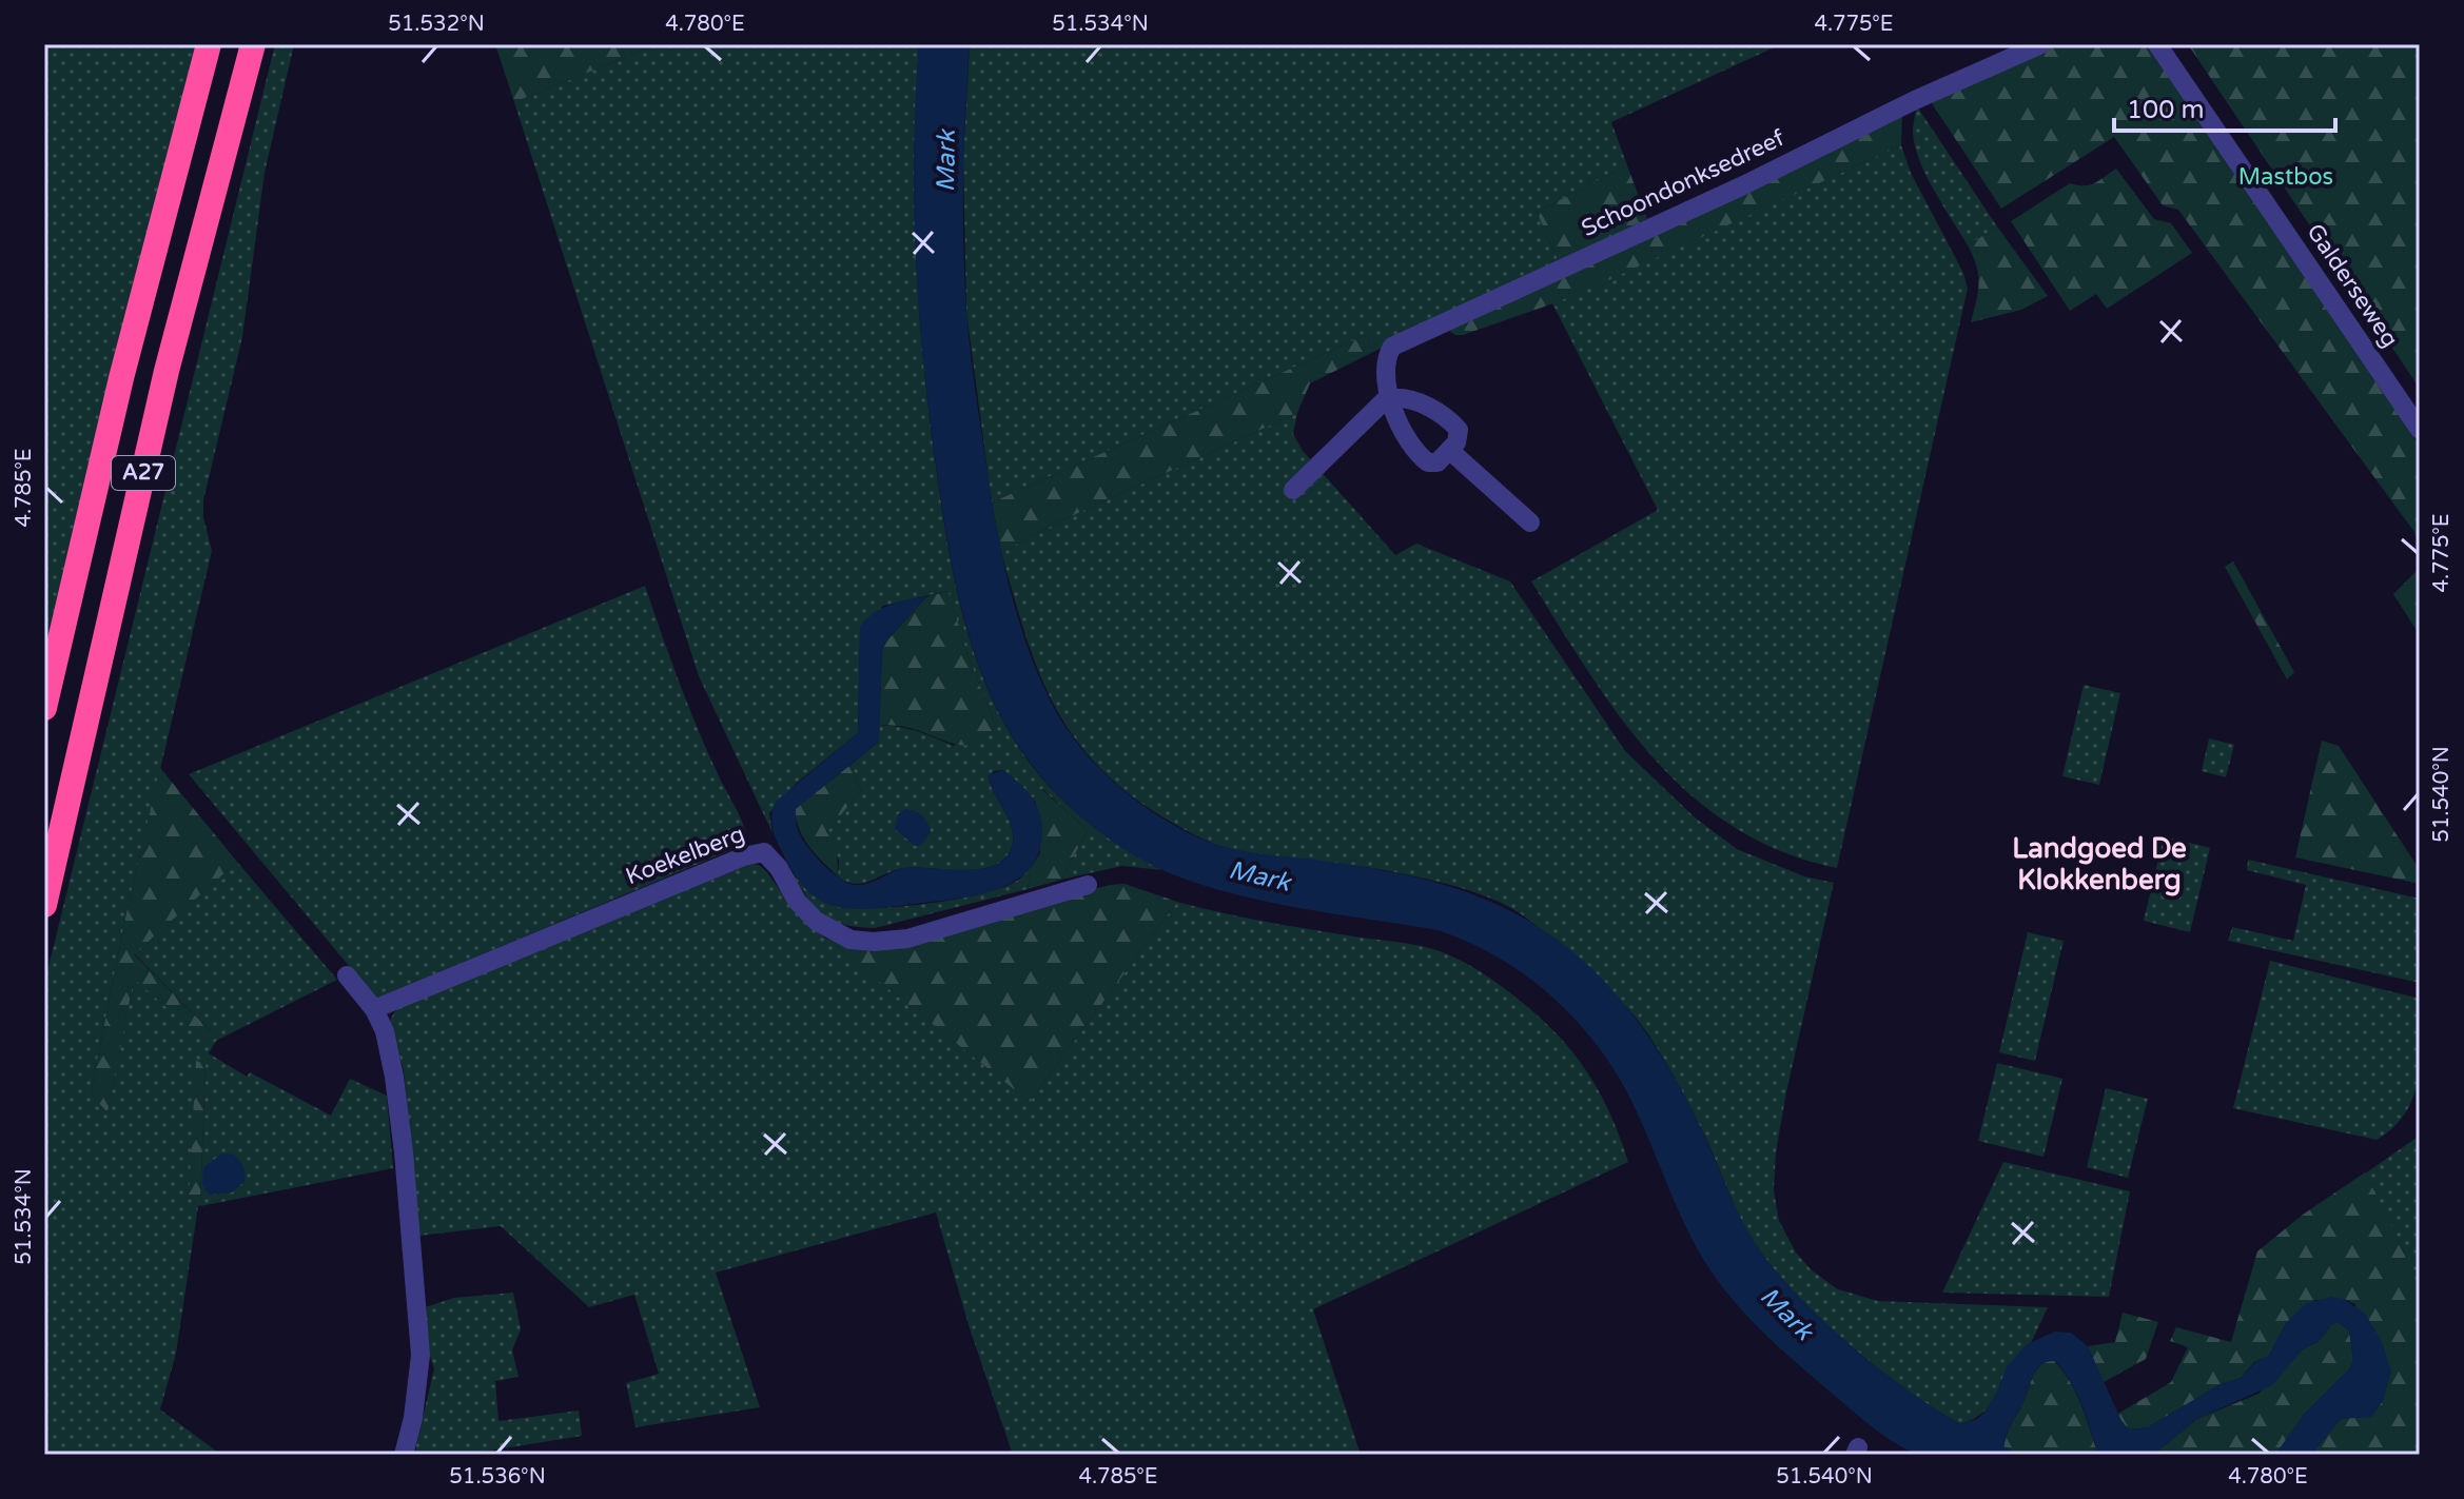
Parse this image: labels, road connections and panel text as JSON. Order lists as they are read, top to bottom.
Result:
{
  "streets": {
    "highway": ["A27"],
    "street": ["Schoondonksedreef", "Galderseweg", "Koekelberg"]
  },
  "districts": ["Landgoed De Klokkenberg"],
  "water": ["Mark"],
  "parks": ["Mastbos"],
  "scale_bar": "100 m",
  "coordinates": [
    "51.532°N",
    "4.780°E",
    "51.534°N",
    "4.775°E",
    "4.785°E",
    "51.540°N",
    "51.536°N"
  ]
}
